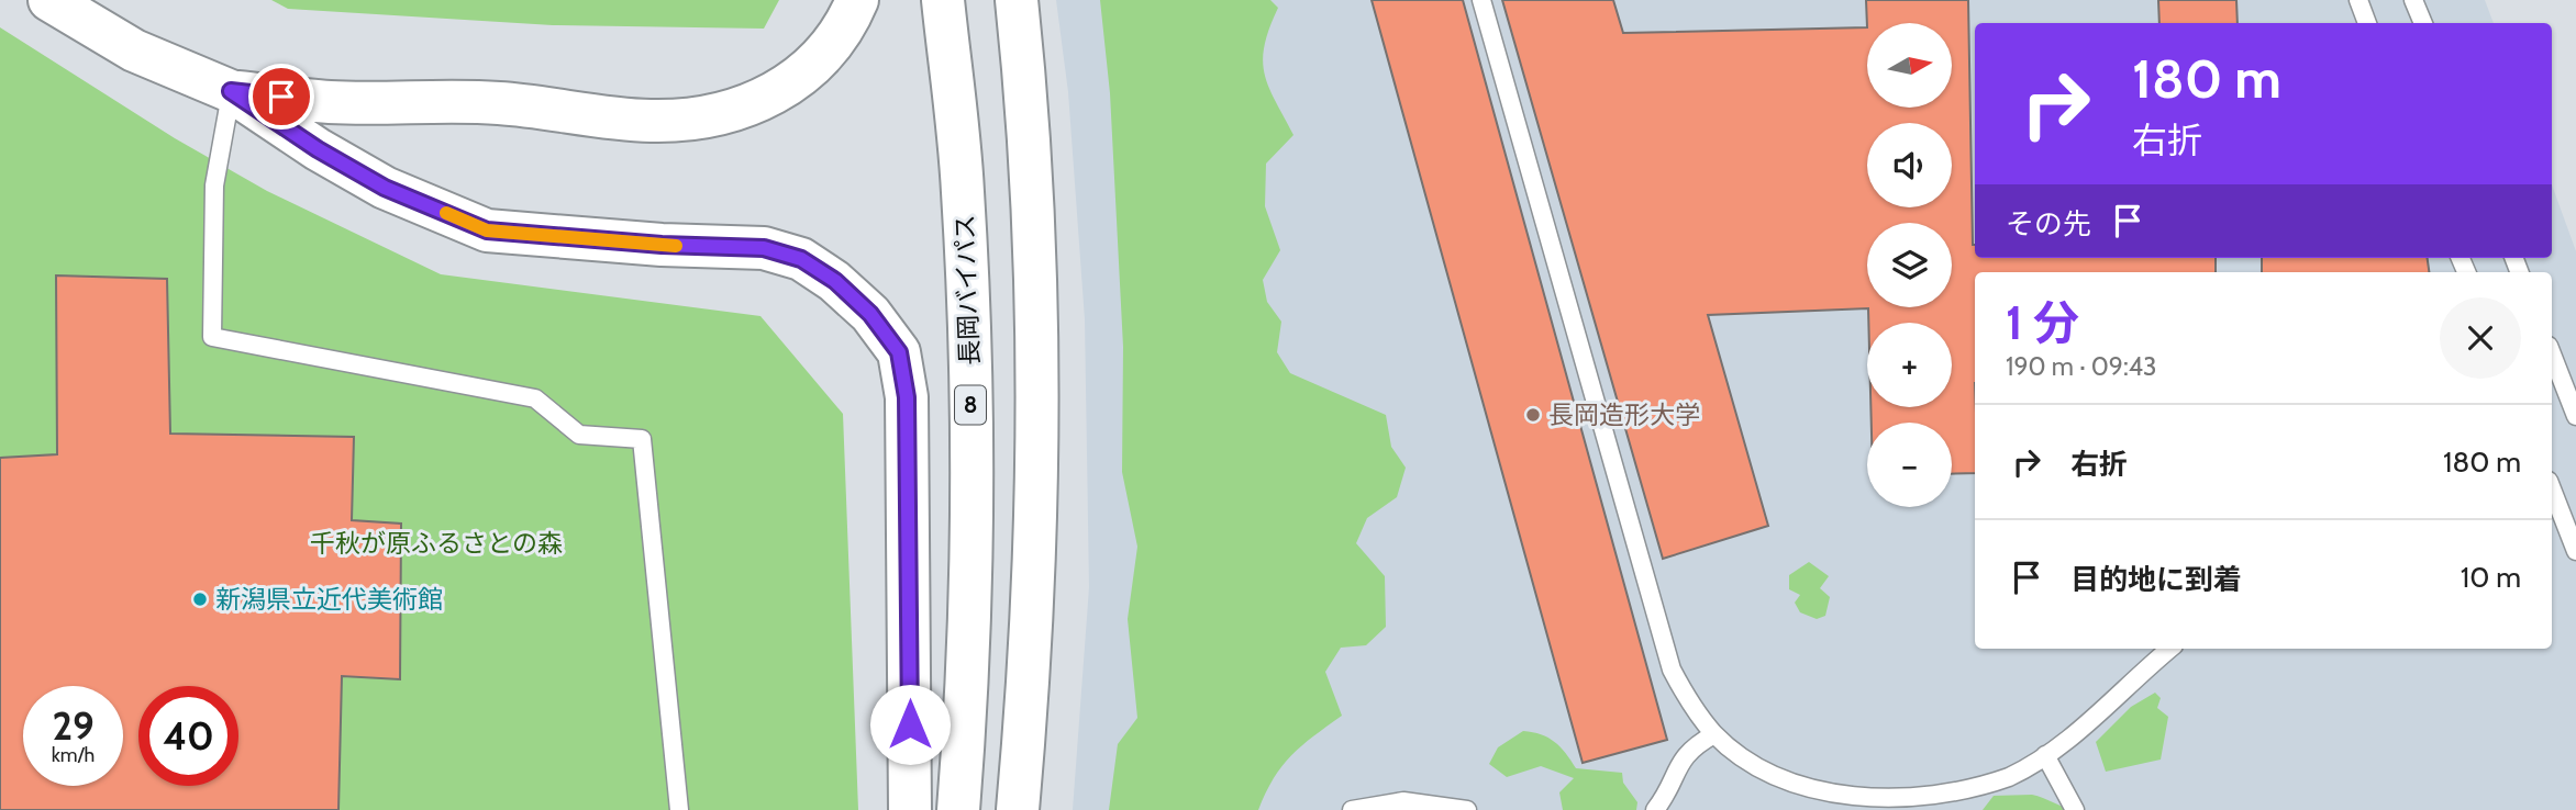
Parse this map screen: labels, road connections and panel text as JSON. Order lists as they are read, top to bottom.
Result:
{
  "streets": {
    "main road": ["長岡バイパス", "8"]
  },
  "parks": ["千秋が原ふるさとの森"],
  "places": ["長岡造形大学", "新潟県立近代美術館"],
  "north": "right",
  "page": {
    "map_buttons": ["+", "−"],
    "turn": ["180 m", "右折"],
    "then": "その先",
    "heading": ["1 分", "190 m · 09:43"],
    "list": [
      {
        "name": "右折",
        "value": "180 m"
      },
      {
        "name": "目的地に到着",
        "value": "10 m"
      }
    ],
    "speed": "29 km/h",
    "limit": "40"
  }
}
